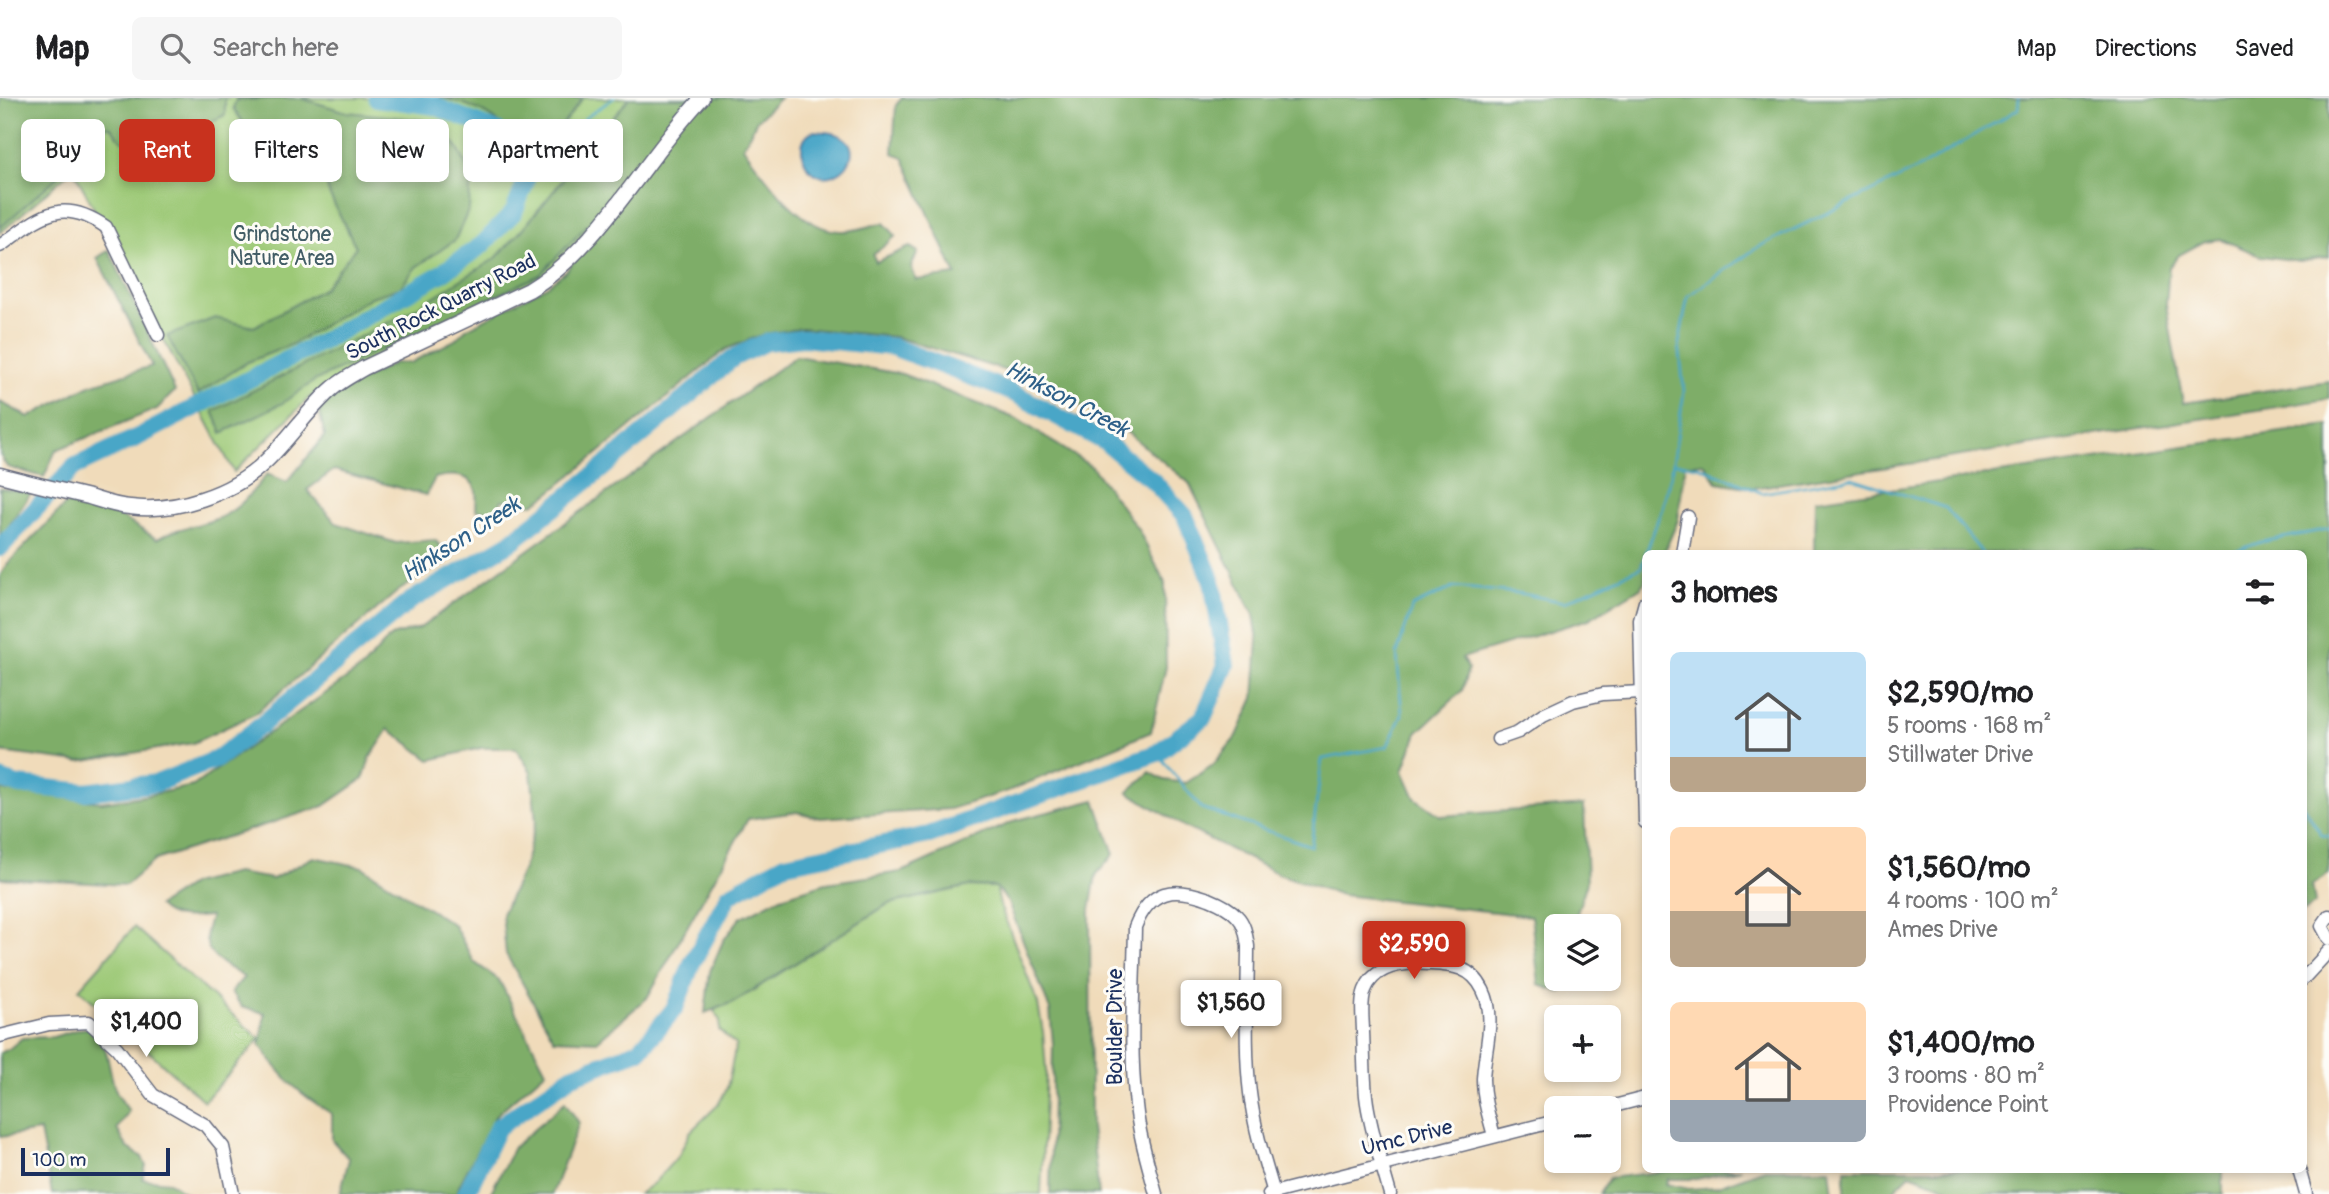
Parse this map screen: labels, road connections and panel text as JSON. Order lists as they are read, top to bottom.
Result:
{
  "streets": {
    "street": ["South Rock Quarry Road", "Boulder Drive", "Umc Drive"]
  },
  "crossings": [
    ["Boulder Drive", "Umc Drive"]
  ],
  "water": ["Hinkson Creek"],
  "parks": ["Grindstone Nature Area"],
  "scale_bar": "100 m",
  "page": {
    "header": "Map",
    "search": "Search here",
    "nav": ["Map", "Directions", "Saved"],
    "chip": [
      "Buy",
      "Rent",
      "Filters",
      "New",
      "Apartment"
    ],
    "heading": "3 homes",
    "list": [
      {
        "name": "$2,590/mo",
        "note": "5 rooms · 168 m² · Stillwater Drive"
      },
      {
        "name": "$1,560/mo",
        "note": "4 rooms · 100 m² · Ames Drive"
      },
      {
        "name": "$1,400/mo",
        "note": "3 rooms · 80 m² · Providence Point"
      }
    ],
    "map_buttons": ["+", "−"],
    "price": ["$2,590", "$1,560", "$1,400"],
    "scale": "100 m"
  }
}
